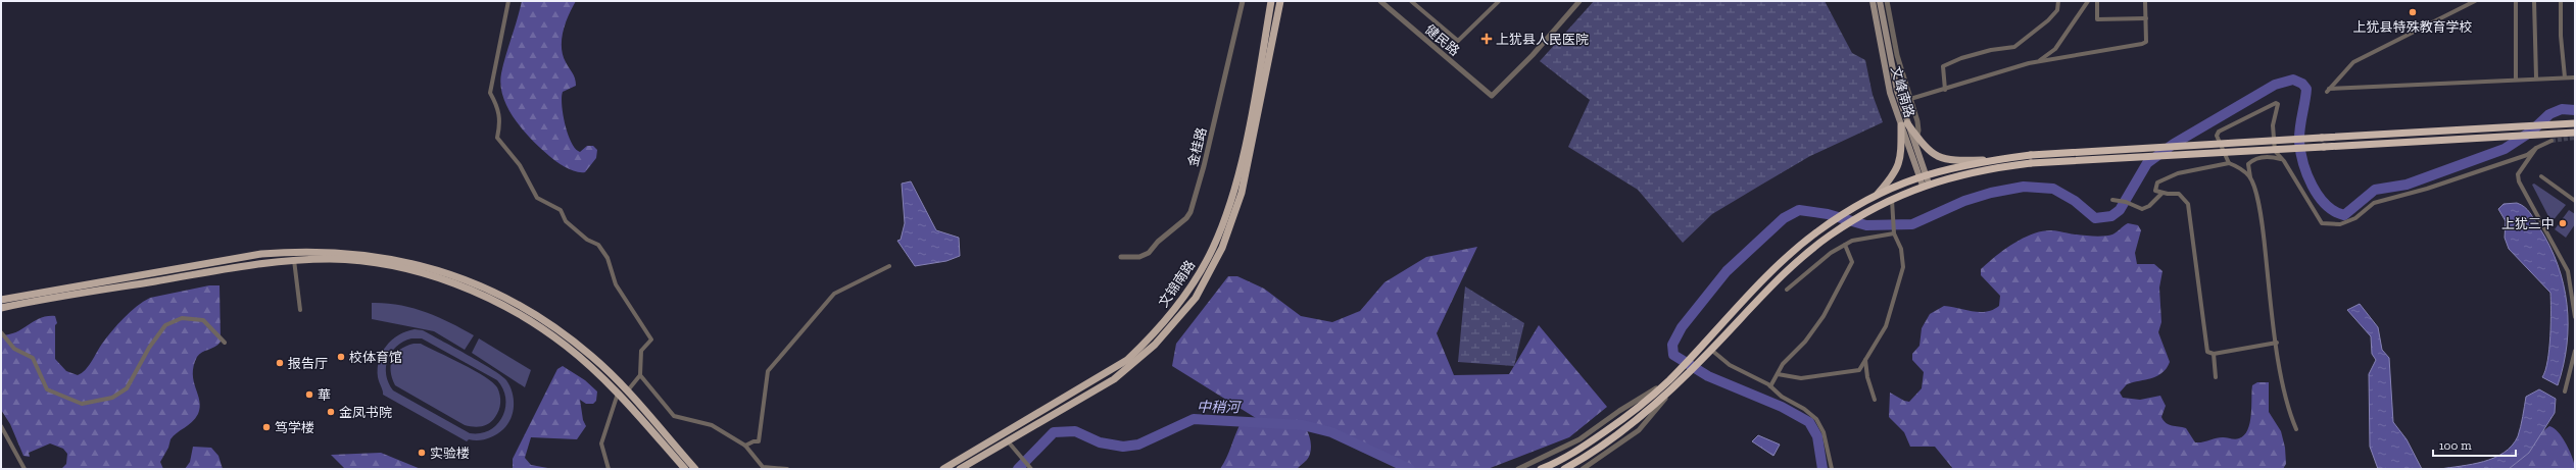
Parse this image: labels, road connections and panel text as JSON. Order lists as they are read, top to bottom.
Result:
{
  "streets": {
    "main road": ["文峰南路", "文锦南路"],
    "street": ["健民路", "金桂路"]
  },
  "water": ["中稍河"],
  "places": {
    "other": [
      "上犹县特殊教育学校",
      "上犹三中",
      "校体育馆",
      "报告厅",
      "華",
      "金凤书院",
      "笃学楼",
      "实验楼"
    ],
    "health": ["上犹县人民医院"]
  },
  "scale_bar": "100 m"
}
